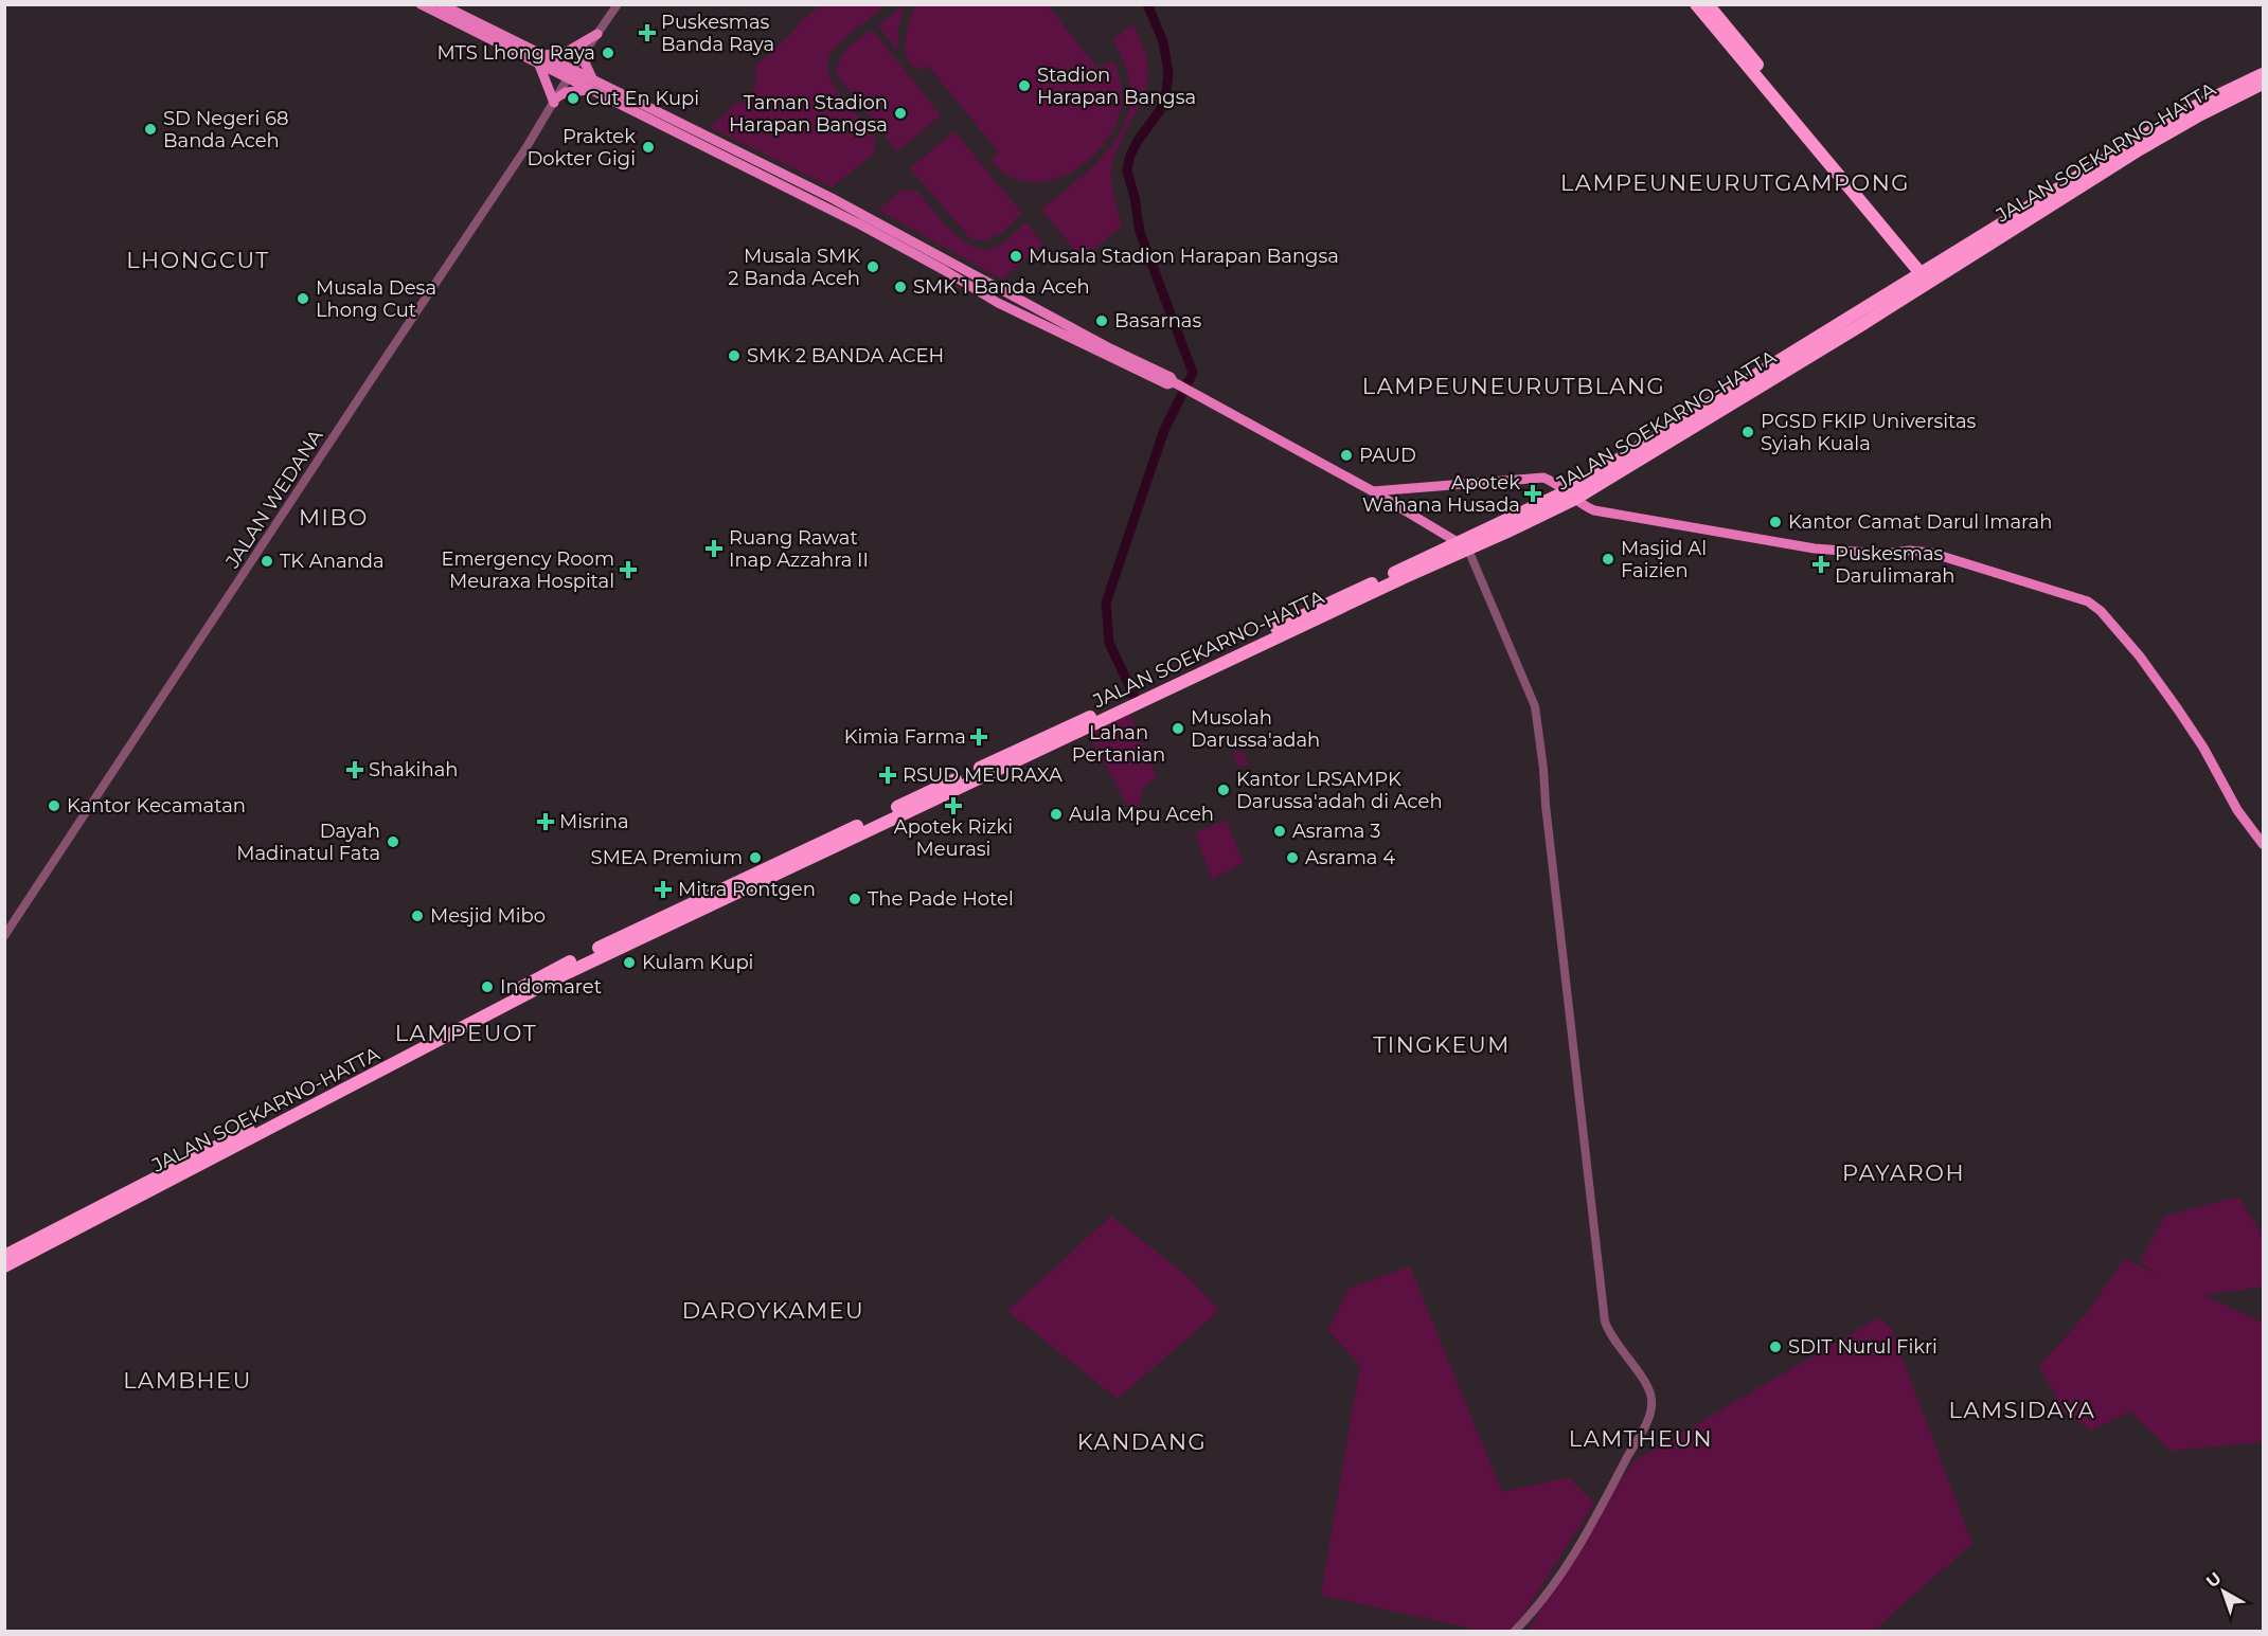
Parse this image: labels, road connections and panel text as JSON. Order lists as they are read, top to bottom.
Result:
{
  "streets": {
    "highway": ["JALAN SOEKARNO-HATTA"],
    "street": ["JALAN WEDANA"]
  },
  "districts": [
    "LAMPEUNEURUTGAMPONG",
    "LHONGCUT",
    "LAMPEUNEURUTBLANG",
    "MIBO",
    "LAMPEUOT",
    "TINGKEUM",
    "PAYAROH",
    "DAROYKAMEU",
    "LAMBHEU",
    "LAMSIDAYA",
    "LAMTHEUN",
    "KANDANG"
  ],
  "parks": ["Lahan Pertanian"],
  "places": {
    "health": [
      "Puskesmas Banda Raya",
      "Apotek Wahana Husada",
      "Ruang Rawat Inap Azzahra II",
      "Puskesmas Darulimarah",
      "Emergency Room Meuraxa Hospital",
      "Kimia Farma",
      "Shakihah",
      "RSUD MEURAXA",
      "Apotek Rizki Meurasi",
      "Misrina",
      "Mitra Rontgen"
    ],
    "other": [
      "MTS Lhong Raya",
      "Stadion Harapan Bangsa",
      "Cut En Kupi",
      "Taman Stadion Harapan Bangsa",
      "SD Negeri 68 Banda Aceh",
      "Praktek Dokter Gigi",
      "Musala Stadion Harapan Bangsa",
      "Musala SMK 2 Banda Aceh",
      "SMK 1 Banda Aceh",
      "Musala Desa Lhong Cut",
      "Basarnas",
      "SMK 2 BANDA ACEH",
      "PGSD FKIP Universitas Syiah Kuala",
      "PAUD",
      "Kantor Camat Darul Imarah",
      "Masjid Al Faizien",
      "TK Ananda",
      "Musolah Darussa'adah",
      "Kantor LRSAMPK Darussa'adah di Aceh",
      "Kantor Kecamatan",
      "Aula Mpu Aceh",
      "Asrama 3",
      "Dayah Madinatul Fata",
      "SMEA Premium",
      "Asrama 4",
      "The Pade Hotel",
      "Mesjid Mibo",
      "Kulam Kupi",
      "Indomaret",
      "SDIT Nurul Fikri"
    ]
  },
  "north": "top left"
}
